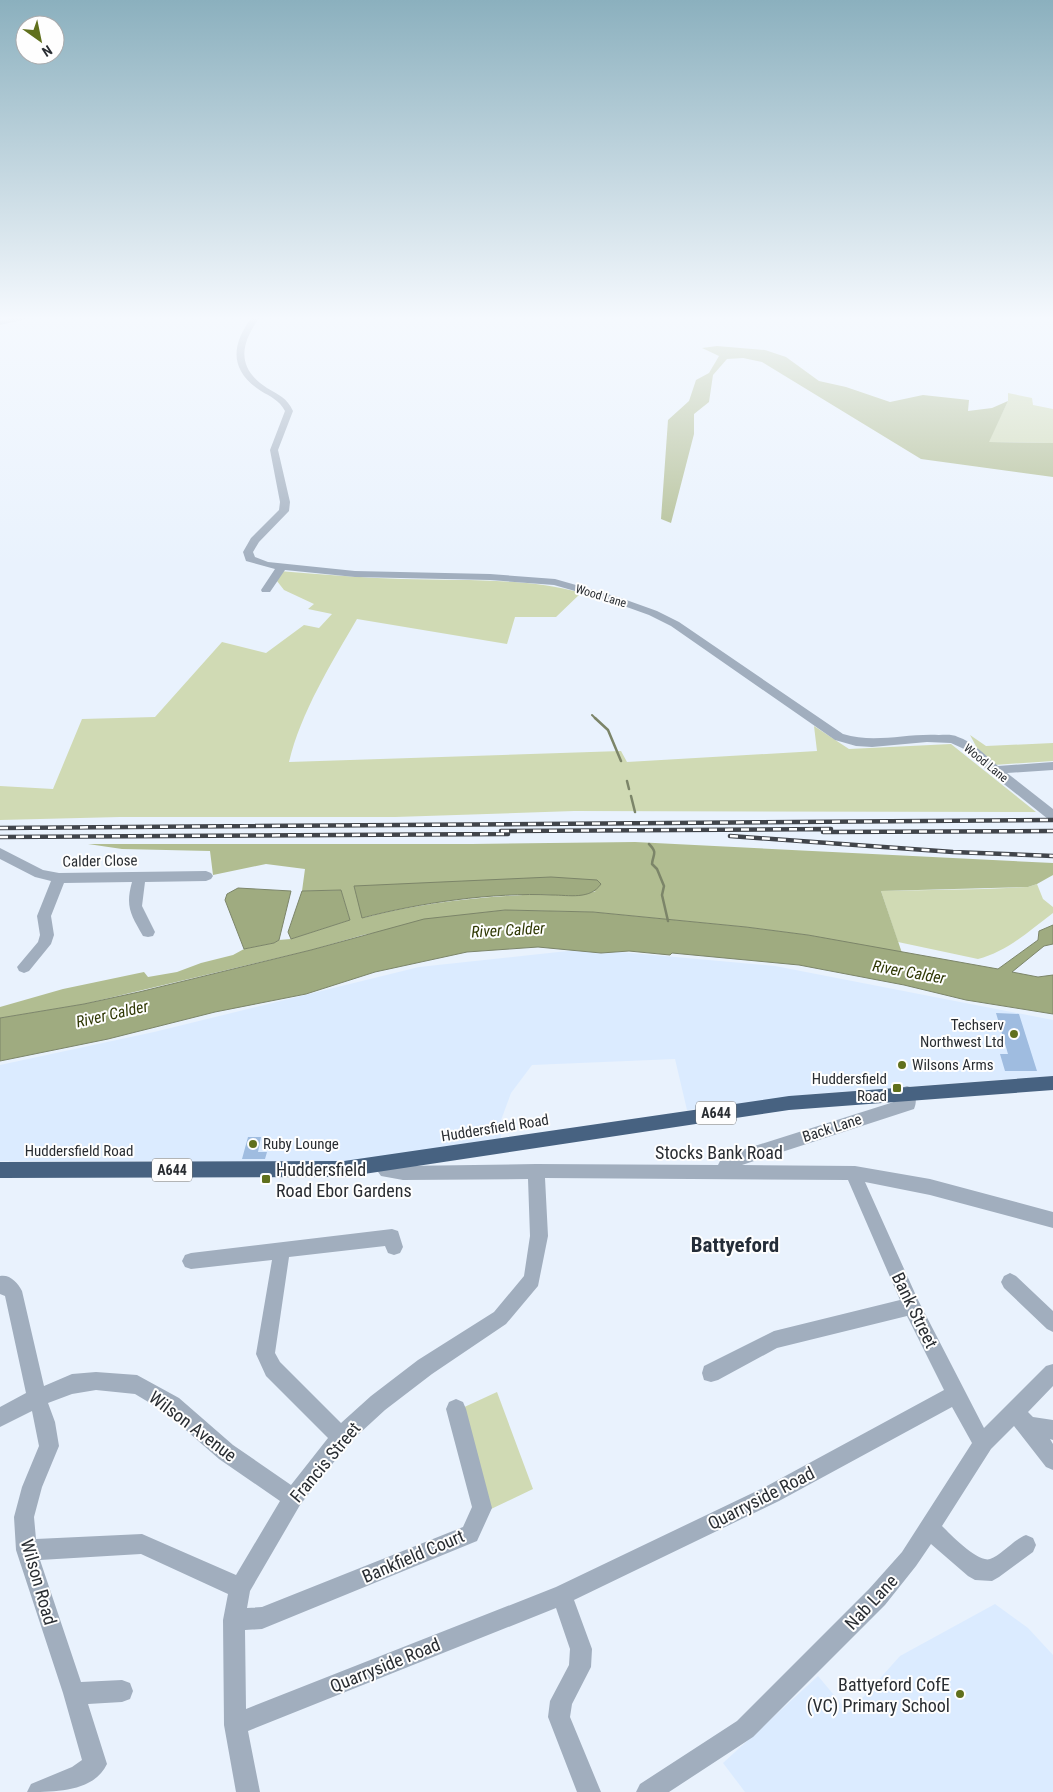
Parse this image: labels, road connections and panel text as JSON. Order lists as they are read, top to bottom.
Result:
{
  "streets": {
    "highway": ["A644", "Huddersfield Road"],
    "street": [
      "Wood Lane",
      "Calder Close",
      "Back Lane",
      "Stocks Bank Road",
      "Bank Street",
      "Wilson Avenue",
      "Francis Street",
      "Quarryside Road",
      "Bankfield Court",
      "Wilson Road",
      "Nab Lane"
    ]
  },
  "crossings": [
    ["Huddersfield Road", "Back Lane"],
    ["Huddersfield Road", "Stocks Bank Road"],
    ["Back Lane", "Stocks Bank Road"],
    ["Stocks Bank Road", "Bank Street"],
    ["Stocks Bank Road", "Francis Street"],
    ["Bank Street", "Quarryside Road"],
    ["Bank Street", "Nab Lane"],
    ["Wilson Avenue", "Francis Street"],
    ["Wilson Avenue", "Wilson Road"],
    ["Francis Street", "Quarryside Road"],
    ["Francis Street", "Bankfield Court"]
  ],
  "districts": ["Battyeford"],
  "water": ["River Calder"],
  "places": {
    "other": [
      "Techserv Northwest Ltd",
      "Wilsons Arms",
      "Ruby Lounge",
      "Battyeford CofE (VC) Primary School"
    ],
    "transit": ["Huddersfield Road", "Huddersfield Road Ebor Gardens"]
  },
  "north": "bottom right"
}
